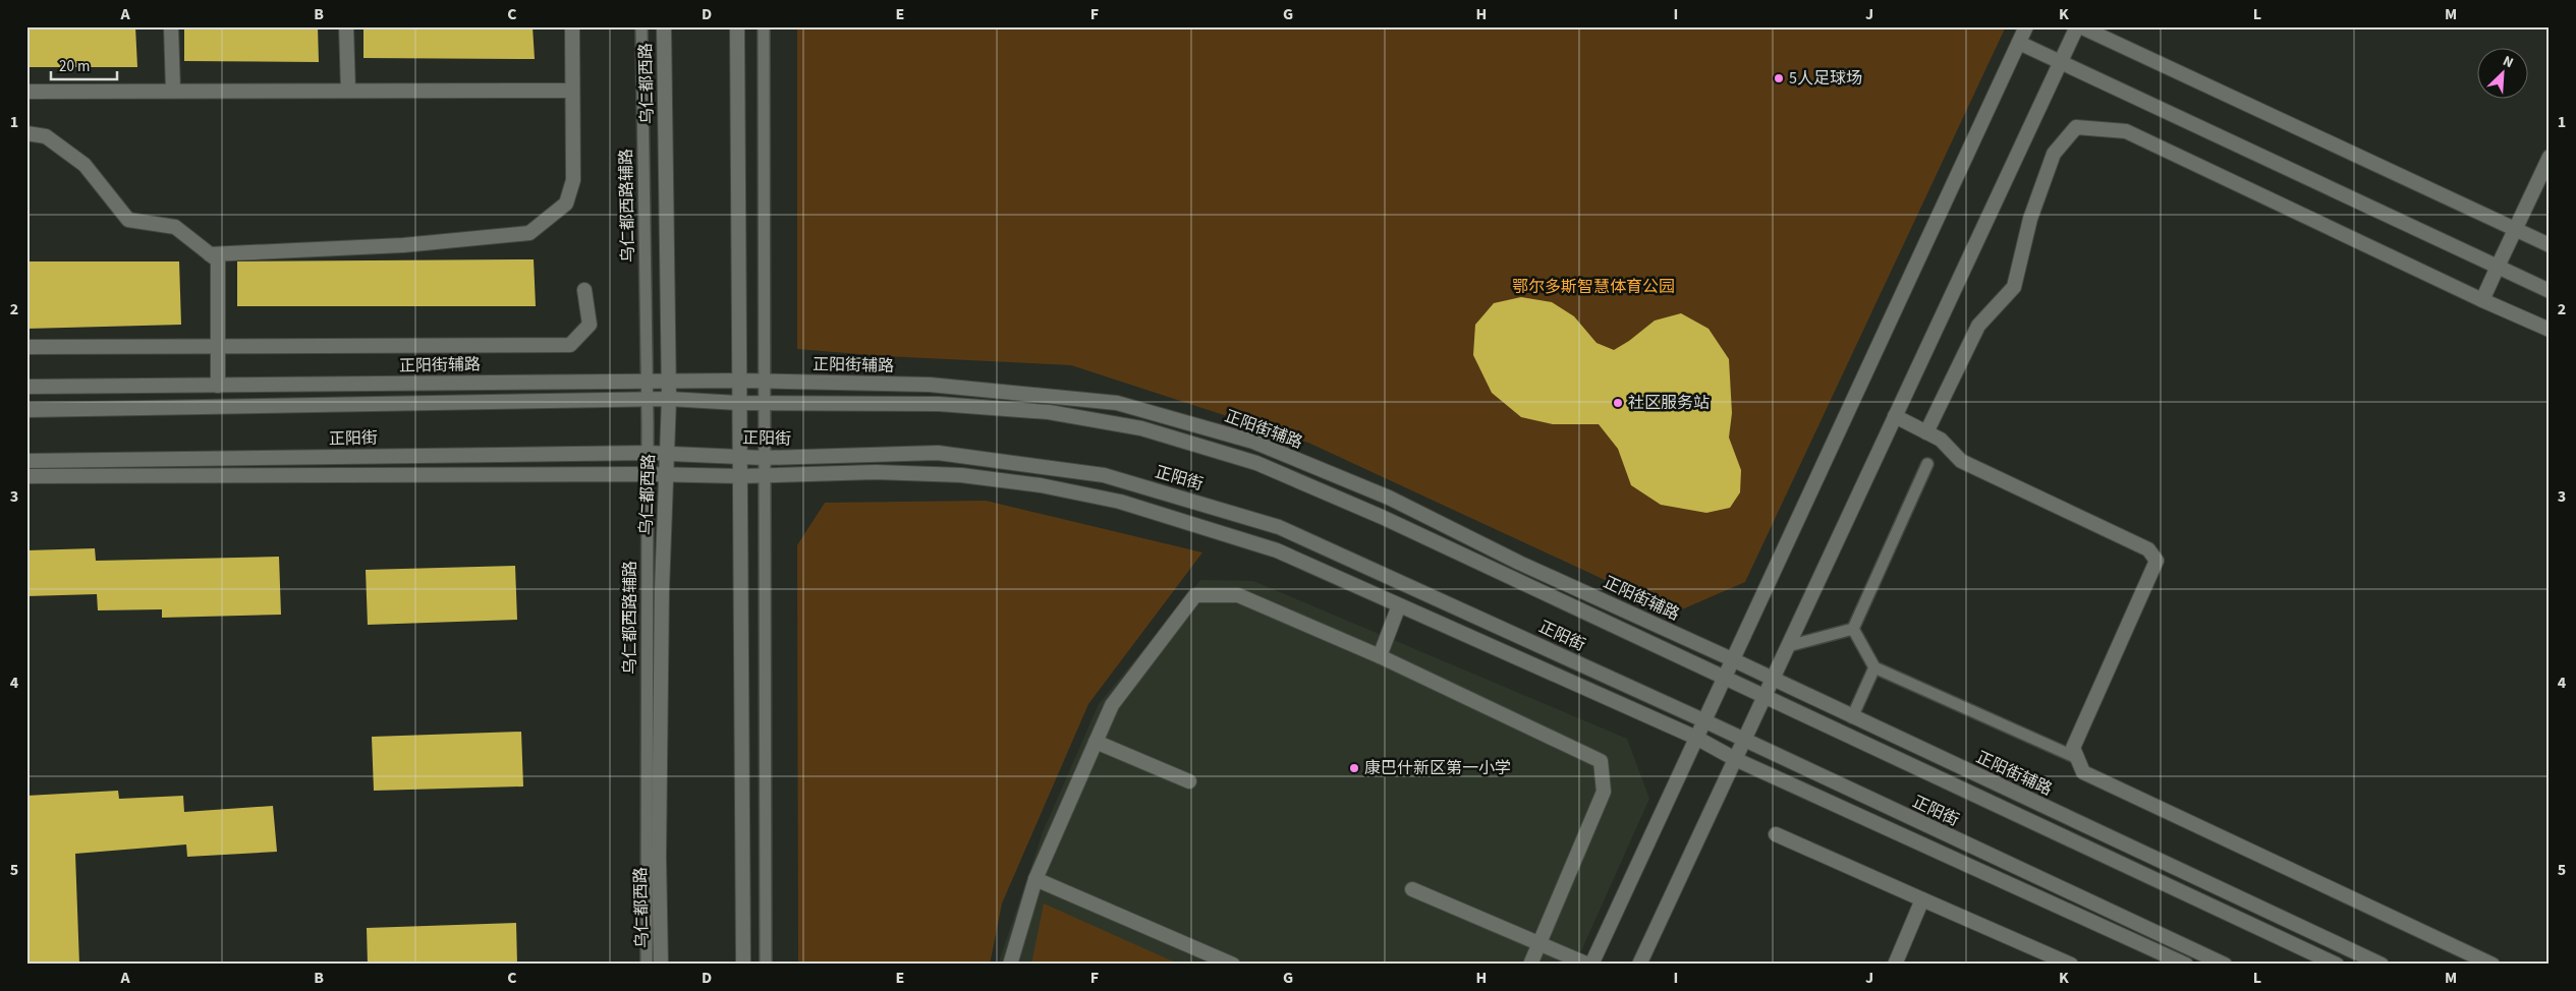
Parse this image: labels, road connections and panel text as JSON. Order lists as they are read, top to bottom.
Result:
{
  "streets": {
    "street": ["乌仁都西路", "正阳街辅路", "正阳街"],
    "lane": ["乌仁都西路辅路"]
  },
  "crossings": [
    ["乌仁都西路", "正阳街辅路"],
    ["乌仁都西路", "正阳街"],
    ["乌仁都西路辅路", "正阳街辅路"],
    ["乌仁都西路辅路", "正阳街"]
  ],
  "parks": ["鄂尔多斯智慧体育公园"],
  "places": ["5人足球场", "社区服务站", "康巴什新区第一小学"],
  "scale_bar": "20 m",
  "north": "top right",
  "grid": {
    "columns": [
      "A",
      "B",
      "C",
      "D",
      "E",
      "F",
      "G",
      "H",
      "I",
      "J",
      "K",
      "L",
      "M"
    ],
    "rows": [
      "1",
      "2",
      "3",
      "4",
      "5"
    ]
  }
}
